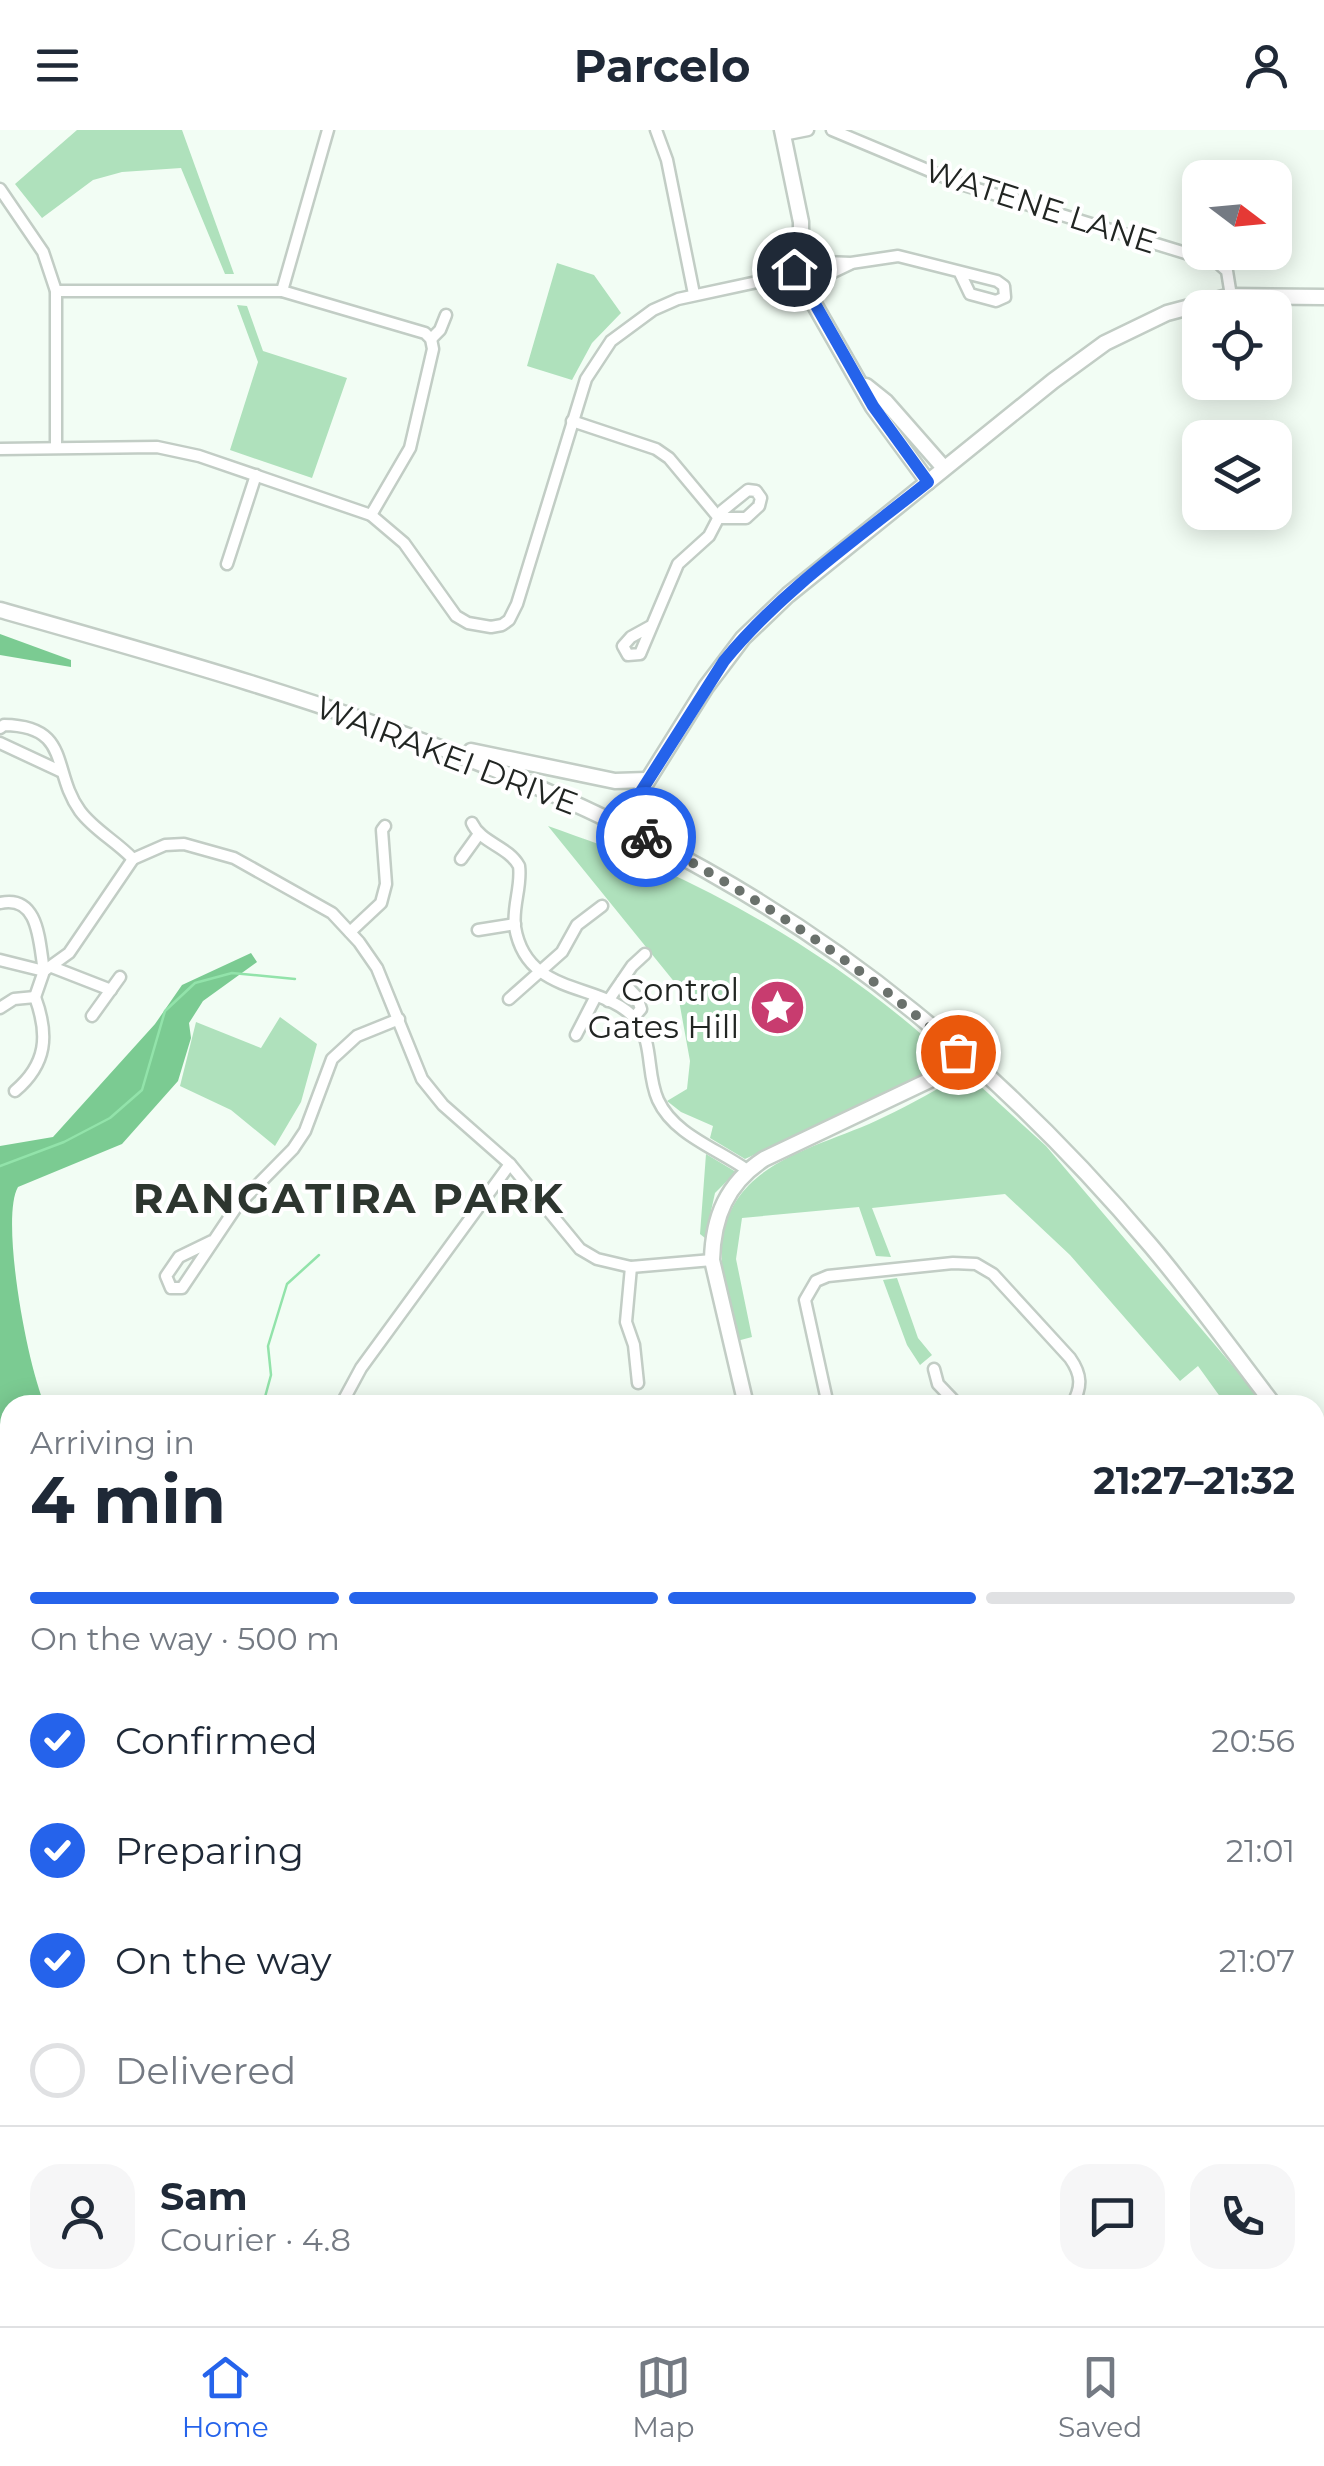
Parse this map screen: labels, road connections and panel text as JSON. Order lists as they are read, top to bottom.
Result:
{
  "streets": {
    "main road": ["WAIRAKEI DRIVE"],
    "street": ["WATENE LANE"]
  },
  "districts": ["RANGATIRA PARK"],
  "places": {
    "place": ["Control Gates Hill"]
  },
  "north": "right",
  "page": {
    "header": "Parcelo",
    "heading": ["4 min", "Arriving in", "21:27–21:32"],
    "panel": ["Sam", "Courier · 4.8"],
    "bar": "On the way · 500 m",
    "list": [
      ["Confirmed", "20:56"],
      ["Preparing", "21:01"],
      ["On the way", "21:07"],
      "Delivered"
    ],
    "tabs": ["Home", "Map", "Saved"]
  }
}
